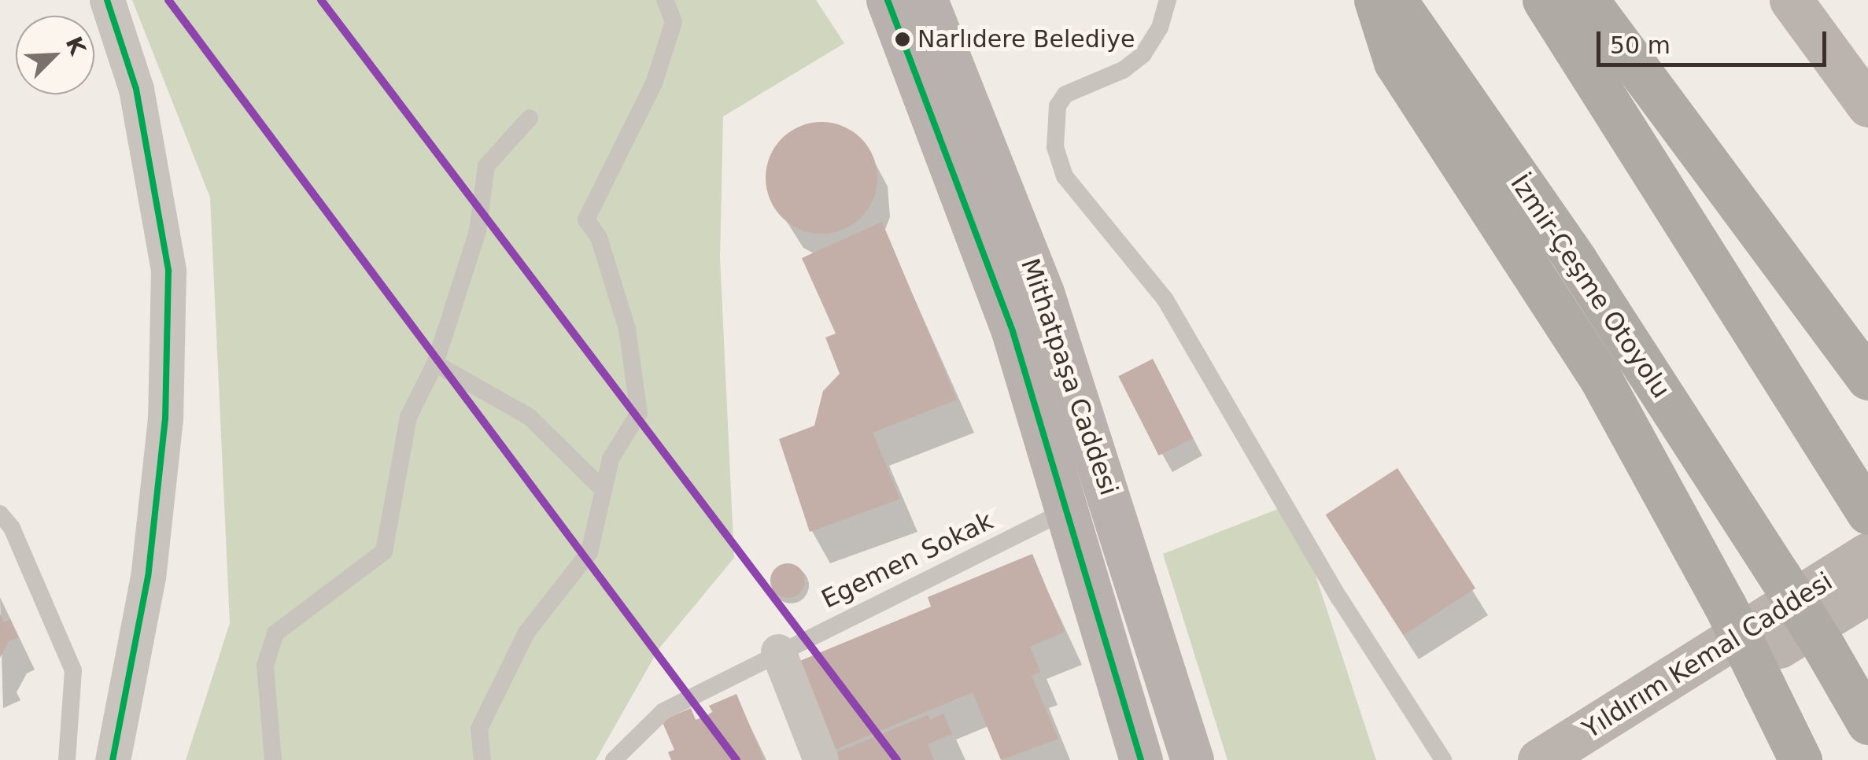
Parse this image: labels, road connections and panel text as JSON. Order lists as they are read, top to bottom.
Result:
{
  "streets": {
    "highway": ["İzmir-Çeşme Otoyolu"],
    "main road": ["Mithatpaşa Caddesi"],
    "street": ["Yıldırım Kemal Caddesi"],
    "lane": ["Egemen Sokak"]
  },
  "crossings": [
    ["Mithatpaşa Caddesi", "Egemen Sokak"]
  ],
  "places": ["Narlıdere Belediye"],
  "scale_bar": "50 m",
  "north": "top right"
}
